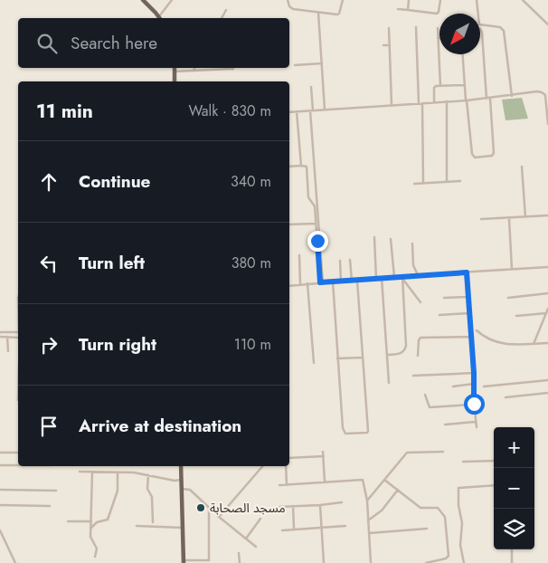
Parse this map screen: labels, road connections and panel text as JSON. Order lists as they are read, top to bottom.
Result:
{
  "places": ["مسجد الصحابة"],
  "north": "bottom left",
  "page": {
    "search": "Search here",
    "heading": ["11 min", "Walk · 830 m"],
    "list": [
      ["Continue", "340 m"],
      ["Turn left", "380 m"],
      ["Turn right", "110 m"],
      "Arrive at destination"
    ],
    "map_buttons": ["+", "−"]
  }
}
